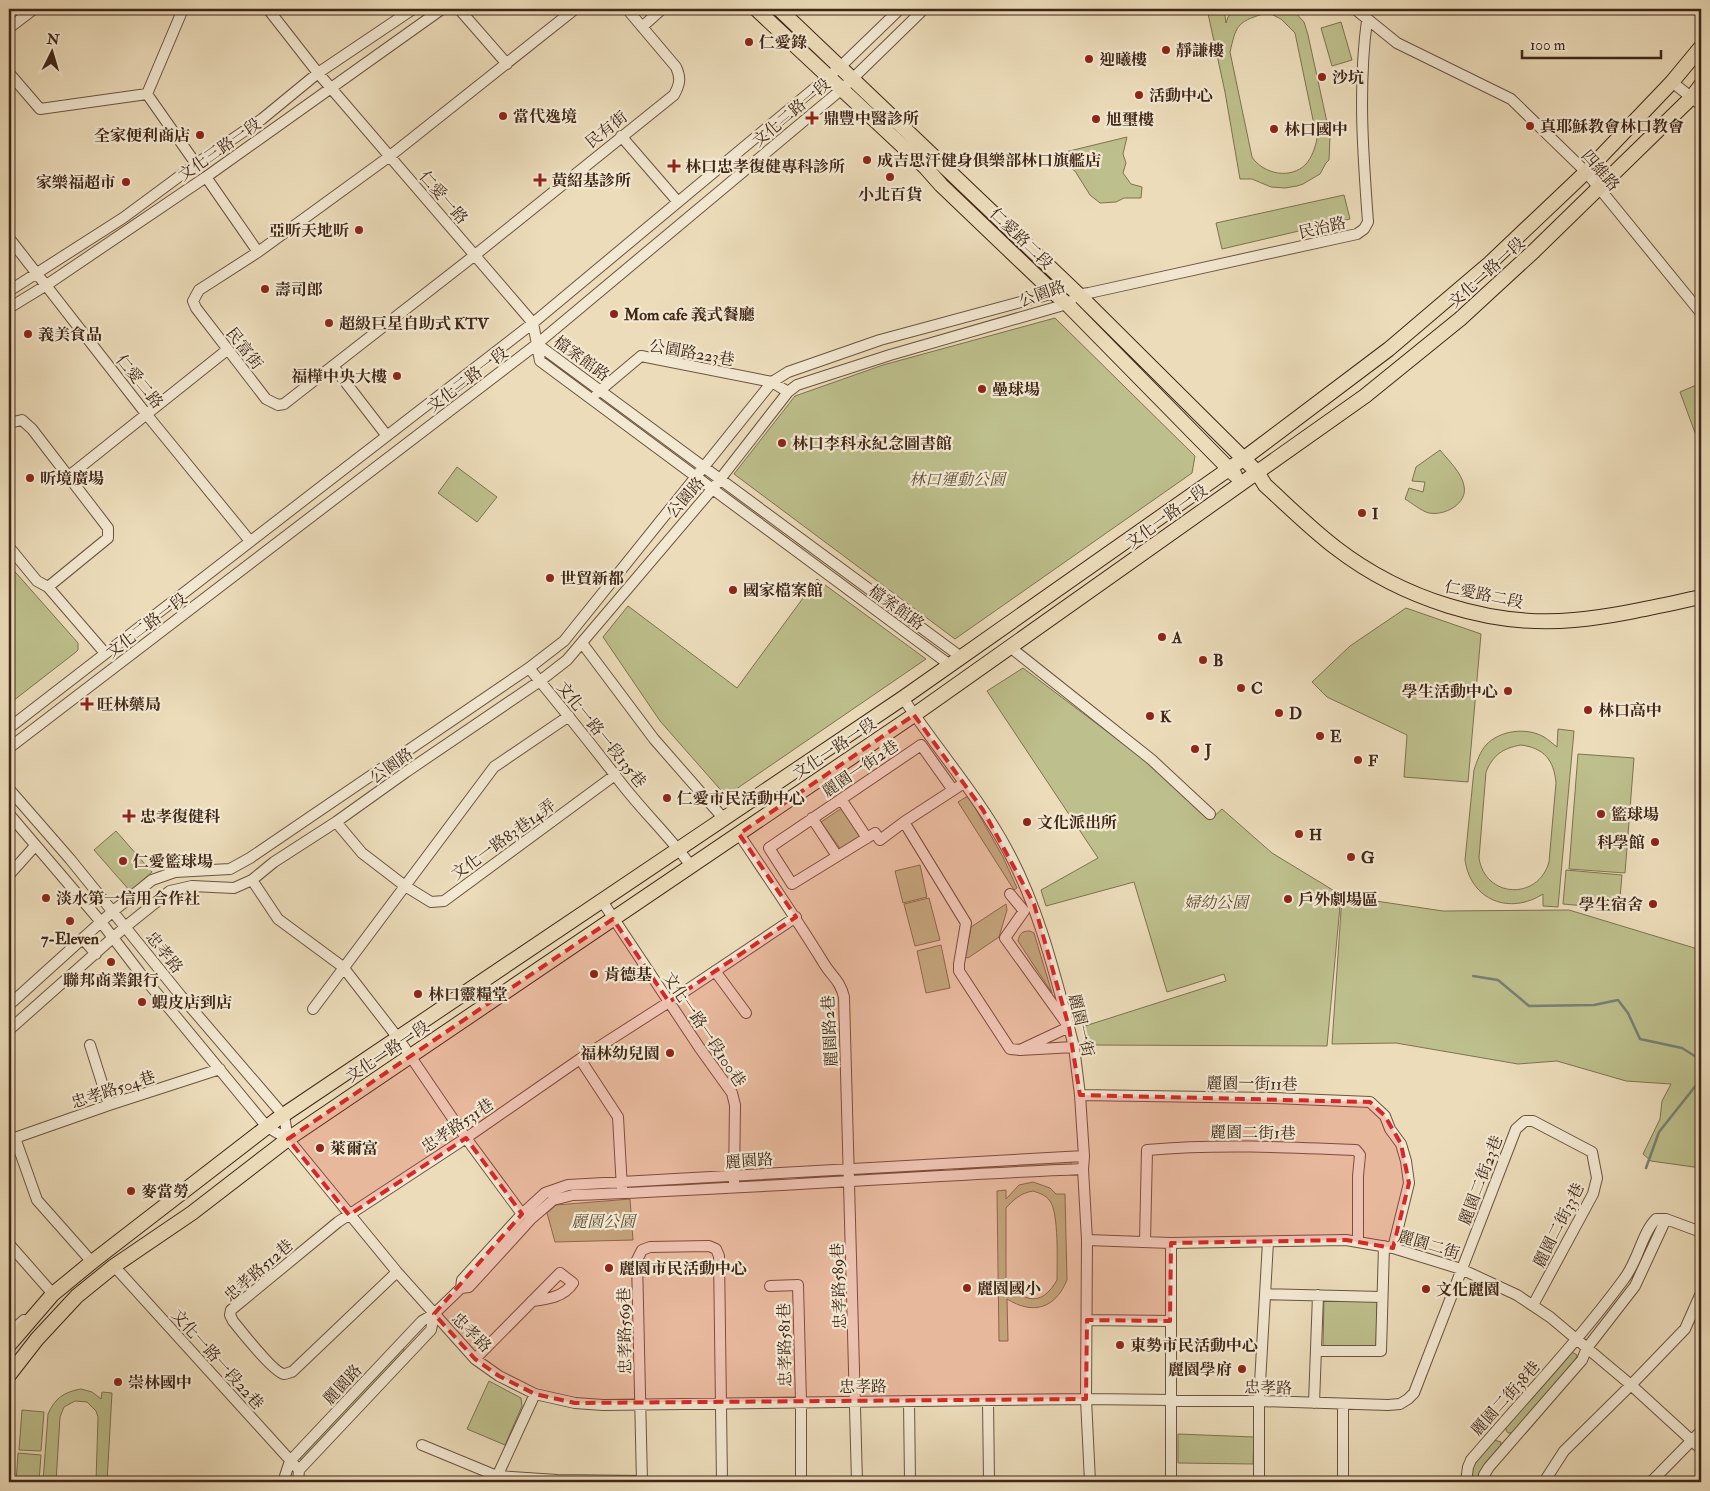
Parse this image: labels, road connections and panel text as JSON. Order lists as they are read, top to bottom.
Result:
{
  "streets": {
    "main road": ["仁愛路二段", "文化一路一段"],
    "street": [
      "文化二路一段",
      "民有街",
      "文化三路一段",
      "四維路",
      "仁愛一路",
      "民治路",
      "公園路",
      "民富街",
      "公園路223巷",
      "檔案館路",
      "仁愛二路",
      "文化一路一段135巷",
      "麗園一街2巷",
      "文化一路83巷14弄",
      "忠孝路",
      "麗園一街",
      "文化一路一段100巷",
      "麗園路2巷",
      "麗園一街11巷",
      "忠孝路504巷",
      "忠孝路531巷",
      "麗園二街1巷",
      "麗園路",
      "麗園二街23巷",
      "麗園二街33巷",
      "麗園二街",
      "忠孝路512巷",
      "忠孝路589巷",
      "忠孝路569巷",
      "忠孝路581巷",
      "文化一路一段22巷",
      "麗園二街38巷"
    ]
  },
  "crossings": [
    ["文化二路一段", "仁愛一路"],
    ["文化二路一段", "仁愛路二段"],
    ["文化二路一段", "檔案館路"],
    ["文化二路一段", "仁愛二路"],
    ["民有街", "仁愛一路"],
    ["民有街", "民富街"],
    ["文化三路一段", "仁愛一路"],
    ["文化三路一段", "仁愛二路"],
    ["四維路", "民治路"],
    ["四維路", "文化一路一段"],
    ["仁愛一路", "民富街"],
    ["仁愛一路", "檔案館路"],
    ["民治路", "仁愛路二段"],
    ["民治路", "公園路"],
    ["仁愛路二段", "文化一路一段"],
    ["仁愛路二段", "公園路"],
    ["文化一路一段", "檔案館路"],
    ["文化一路一段", "文化一路一段135巷"],
    ["文化一路一段", "忠孝路"],
    ["文化一路一段", "麗園一街"],
    ["文化一路一段", "文化一路一段100巷"],
    ["文化一路一段", "麗園路2巷"],
    ["文化一路一段", "文化一路一段22巷"],
    ["公園路", "公園路223巷"],
    ["公園路", "檔案館路"],
    ["公園路", "文化一路一段135巷"],
    ["公園路", "忠孝路"],
    ["公園路223巷", "檔案館路"],
    ["文化一路一段135巷", "文化一路83巷14弄"],
    ["麗園一街2巷", "麗園一街"],
    ["忠孝路", "麗園一街"],
    ["忠孝路", "忠孝路504巷"],
    ["忠孝路", "忠孝路531巷"],
    ["忠孝路", "麗園路"],
    ["忠孝路", "麗園二街23巷"],
    ["忠孝路", "麗園二街"],
    ["忠孝路", "忠孝路512巷"],
    ["忠孝路", "忠孝路589巷"],
    ["忠孝路", "忠孝路569巷"],
    ["忠孝路", "忠孝路581巷"],
    ["麗園一街", "麗園一街11巷"],
    ["麗園一街", "麗園路"],
    ["麗園一街", "麗園二街"],
    ["文化一路一段100巷", "忠孝路531巷"],
    ["文化一路一段100巷", "麗園路"],
    ["麗園路2巷", "忠孝路531巷"],
    ["麗園路2巷", "麗園路"],
    ["麗園路2巷", "忠孝路589巷"],
    ["麗園一街11巷", "麗園二街"],
    ["忠孝路531巷", "忠孝路512巷"],
    ["麗園二街1巷", "麗園二街"],
    ["麗園路", "忠孝路589巷"],
    ["麗園路", "文化一路一段22巷"],
    ["麗園二街23巷", "麗園二街33巷"],
    ["麗園二街23巷", "麗園二街"],
    ["麗園二街33巷", "麗園二街"],
    ["麗園二街", "麗園二街38巷"]
  ],
  "parks": ["林口運動公園", "婦幼公園", "麗園公園"],
  "places": {
    "other": [
      "仁愛錄",
      "靜謙樓",
      "迎曦樓",
      "沙坑",
      "活動中心",
      "當代逸境",
      "旭璽樓",
      "真耶穌教會林口教會",
      "林口國中",
      "全家便利商店",
      "成吉思汗健身俱樂部林口旗艦店",
      "小北百貨",
      "家樂福超市",
      "亞昕天地昕",
      "壽司郎",
      "Mom cafe 義式餐廳",
      "超級巨星自助式 KTV",
      "義美食品",
      "福樺中央大樓",
      "壘球場",
      "林口李科永紀念圖書館",
      "昕境廣場",
      "I",
      "世貿新都",
      "國家檔案館",
      "A",
      "B",
      "C",
      "學生活動中心",
      "林口高中",
      "D",
      "K",
      "E",
      "J",
      "F",
      "仁愛市民活動中心",
      "籃球場",
      "文化派出所",
      "H",
      "科學館",
      "G",
      "仁愛籃球場",
      "淡水第一信用合作社",
      "戶外劇場區",
      "學生宿舍",
      "7-Eleven",
      "聯邦商業銀行",
      "肯德基",
      "林口靈糧堂",
      "蝦皮店到店",
      "福林幼兒園",
      "萊爾富",
      "麥當勞",
      "麗園市民活動中心",
      "麗園國小",
      "文化麗園",
      "東勢市民活動中心",
      "麗園學府",
      "崇林國中"
    ],
    "health": [
      "鼎豐中醫診所",
      "林口忠孝復健專科診所",
      "黃紹基診所",
      "旺林藥局",
      "忠孝復健科"
    ]
  },
  "scale_bar": "100 m",
  "north": "top"
}
